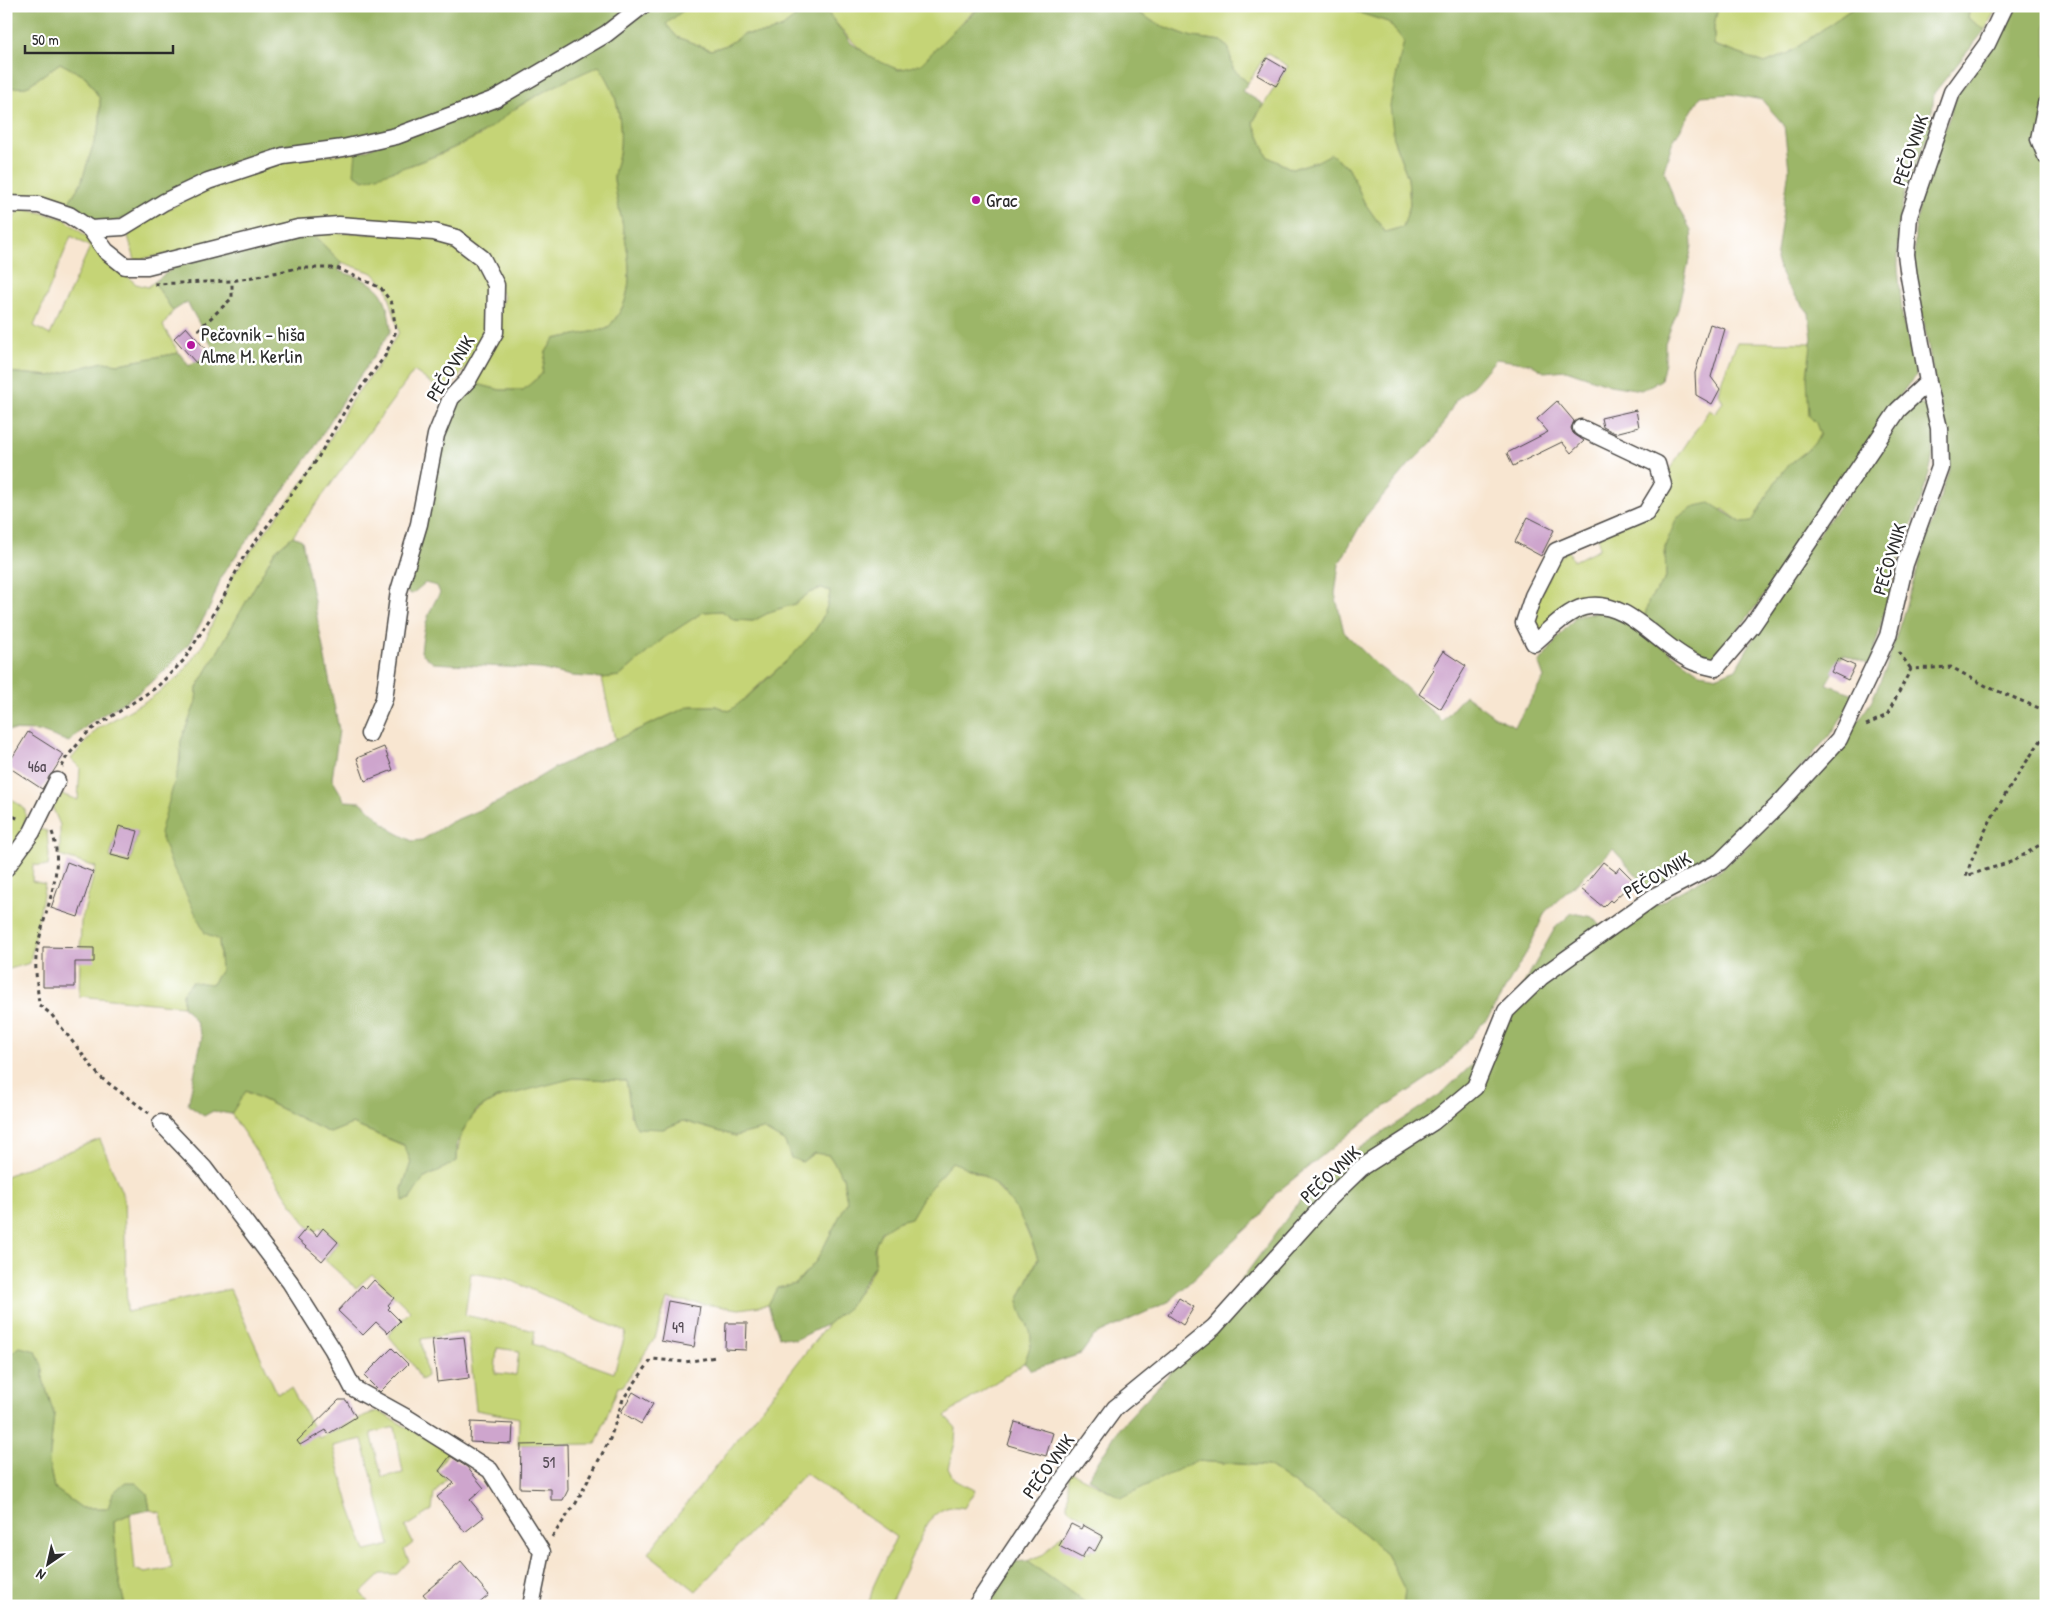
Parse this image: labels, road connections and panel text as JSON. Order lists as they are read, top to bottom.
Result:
{
  "streets": {
    "street": ["PEČOVNIK"]
  },
  "places": ["Grac", "Pečovnik - hiša Alme M. Kerlin"],
  "house_numbers": ["46a", "49", "51"],
  "scale_bar": "50 m",
  "north": "bottom left"
}
